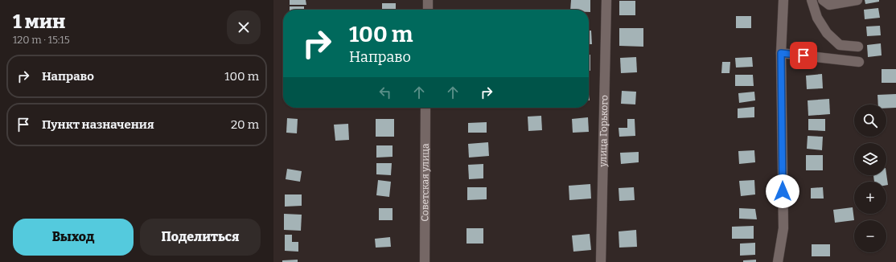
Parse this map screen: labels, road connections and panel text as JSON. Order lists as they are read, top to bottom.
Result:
{
  "streets": {
    "street": ["улица Горького", "Советская улица"]
  },
  "page": {
    "heading": ["1 мин", "120 m · 15:15"],
    "turn": ["100 m", "Направо"],
    "list": [
      {
        "name": "Направо",
        "value": "100 m"
      },
      {
        "name": "Пункт назначения",
        "value": "20 m"
      }
    ],
    "map_buttons": ["+", "−"],
    "buttons": ["Выход", "Поделиться"]
  }
}
